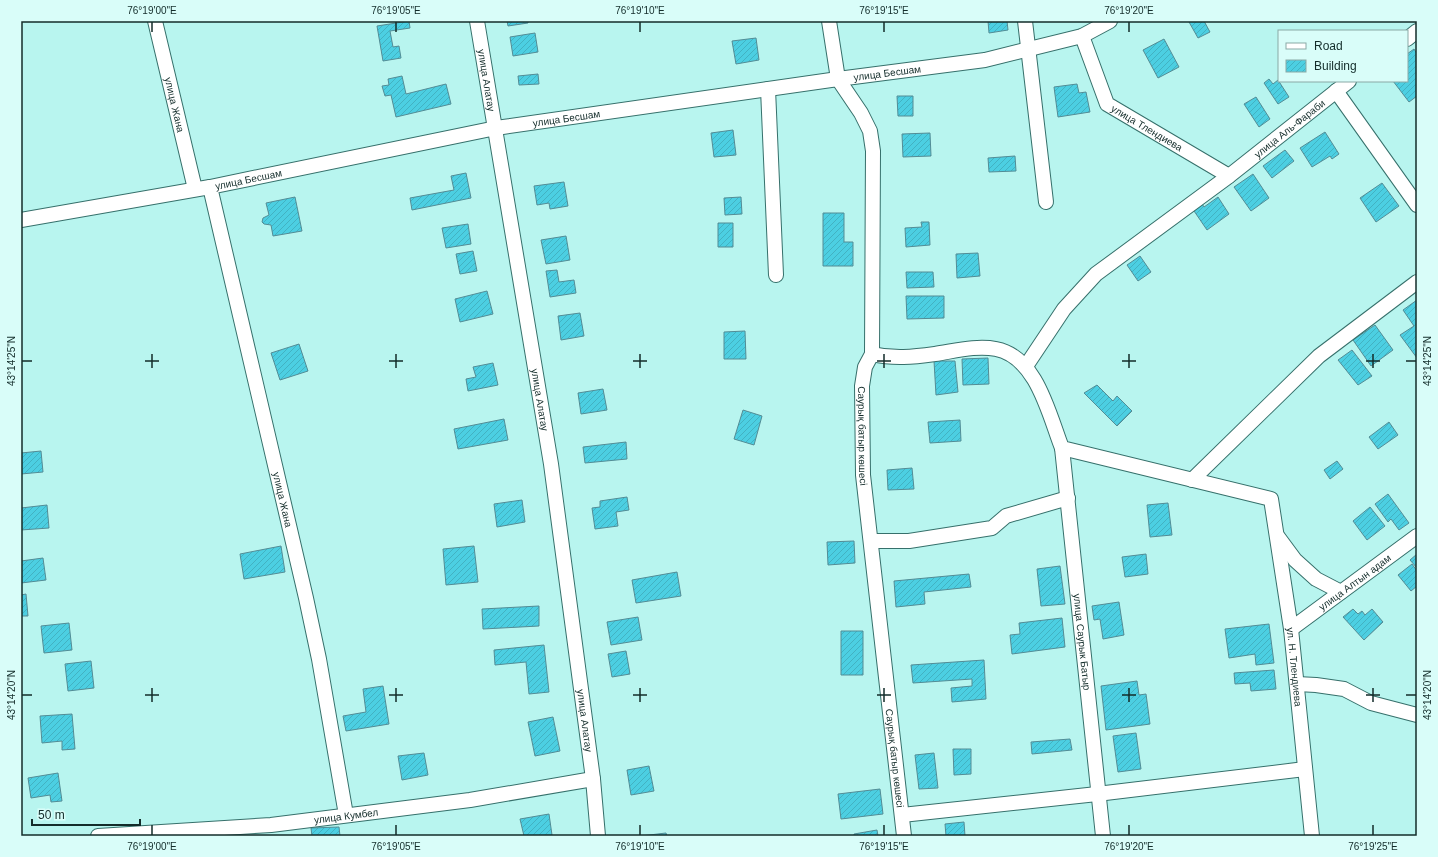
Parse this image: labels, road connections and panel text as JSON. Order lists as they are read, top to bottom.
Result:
{
  "streets": {
    "street": [
      "улица Бесшам",
      "улица Алатау",
      "улица Жана",
      "улица Тлендиева",
      "улица Аль-Фараби",
      "Саурық батыр көшесі",
      "улица Алтын адам",
      "улица Саурык Батыр",
      "ул. Н. Тлендиева",
      "улица Кумбел"
    ]
  },
  "crossings": [
    ["улица Бесшам", "улица Алатау"],
    ["улица Бесшам", "улица Жана"],
    ["улица Бесшам", "улица Тлендиева"],
    ["улица Бесшам", "Саурық батыр көшесі"],
    ["улица Алатау", "улица Кумбел"],
    ["улица Жана", "улица Кумбел"],
    ["улица Тлендиева", "улица Аль-Фараби"],
    ["улица Аль-Фараби", "улица Саурык Батыр"],
    ["улица Алтын адам", "ул. Н. Тлендиева"]
  ],
  "legend": ["Road", "Building"],
  "scale_bar": "50 m",
  "coordinates": [
    "76°19'00\"E",
    "76°19'05\"E",
    "76°19'10\"E",
    "76°19'15\"E",
    "76°19'20\"E",
    "43°14'25\"N",
    "43°14'20\"N",
    "76°19'25\"E"
  ]
}
